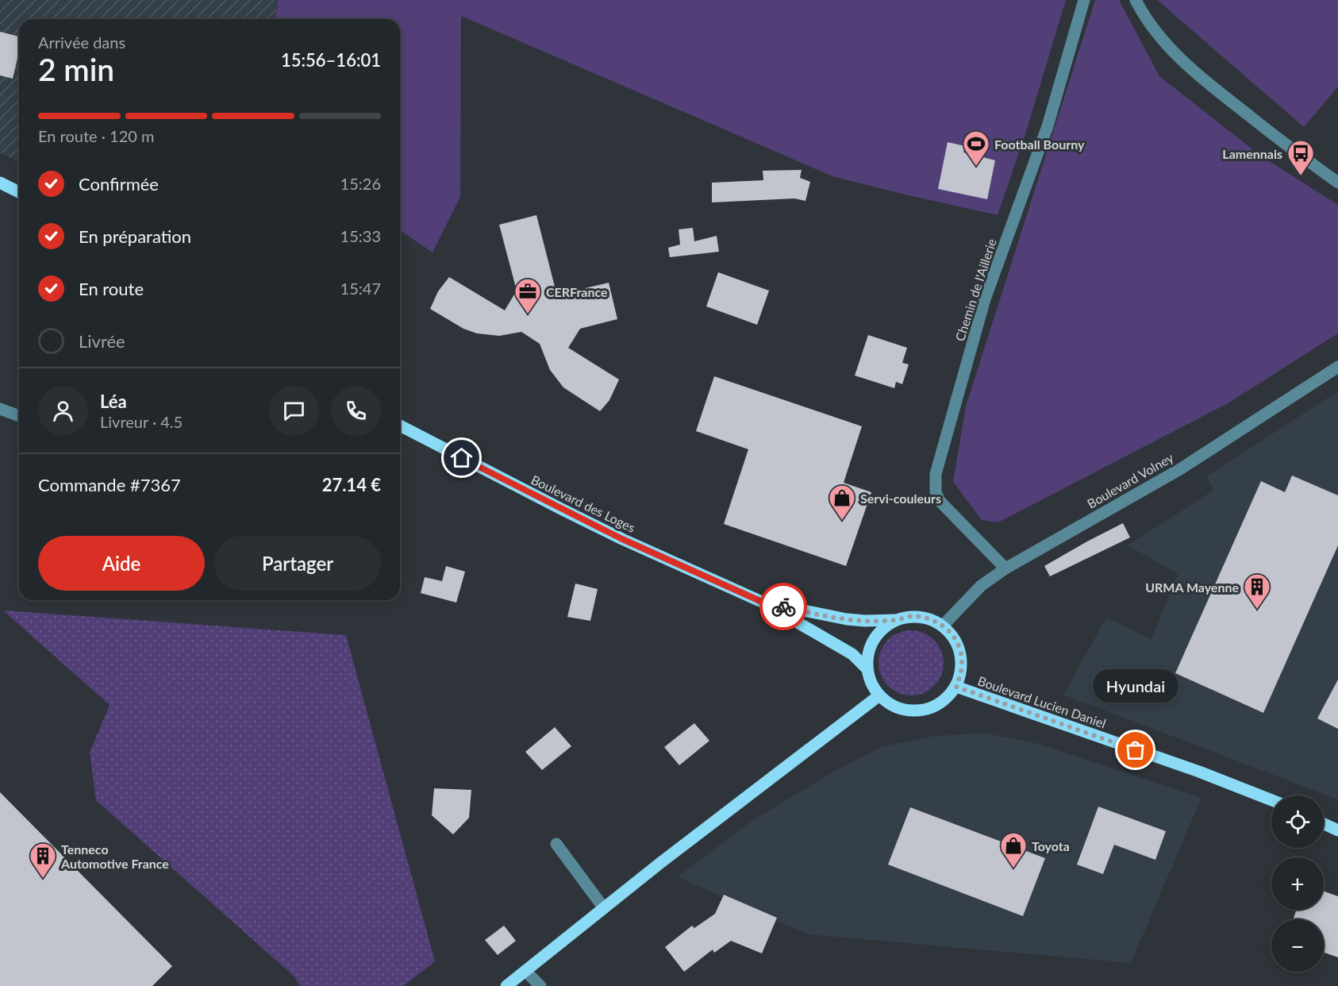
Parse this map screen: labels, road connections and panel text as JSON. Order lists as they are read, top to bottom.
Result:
{
  "streets": {
    "main road": ["Boulevard des Loges", "Boulevard Lucien Daniel"],
    "street": ["Chemin de l'Aillerie", "Boulevard Volney"]
  },
  "crossings": [
    ["Chemin de l'Aillerie", "Boulevard Volney"],
    ["Boulevard Volney", "Boulevard des Loges"],
    ["Boulevard Volney", "Boulevard Lucien Daniel"],
    ["Boulevard des Loges", "Boulevard Lucien Daniel"]
  ],
  "places": {
    "sports": ["Football Bourny"],
    "bus stop": ["Lamennais"],
    "office": ["CERFrance"],
    "shop": ["Servi-couleurs", "Toyota"],
    "building": ["URMA Mayenne", "Tenneco Automotive France"],
    "other": ["Hyundai"]
  },
  "page": {
    "heading": ["2 min", "Arrivée dans", "15:56–16:01"],
    "panel": [
      "Léa",
      "Livreur · 4.5",
      "Commande #7367",
      "27.14 €"
    ],
    "bar": "En route · 120 m",
    "list": [
      ["Confirmée", "15:26"],
      ["En préparation", "15:33"],
      ["En route", "15:47"],
      "Livrée"
    ],
    "buttons": ["Aide", "Partager"],
    "bubble": "Hyundai",
    "map_buttons": ["+", "−"]
  }
}
